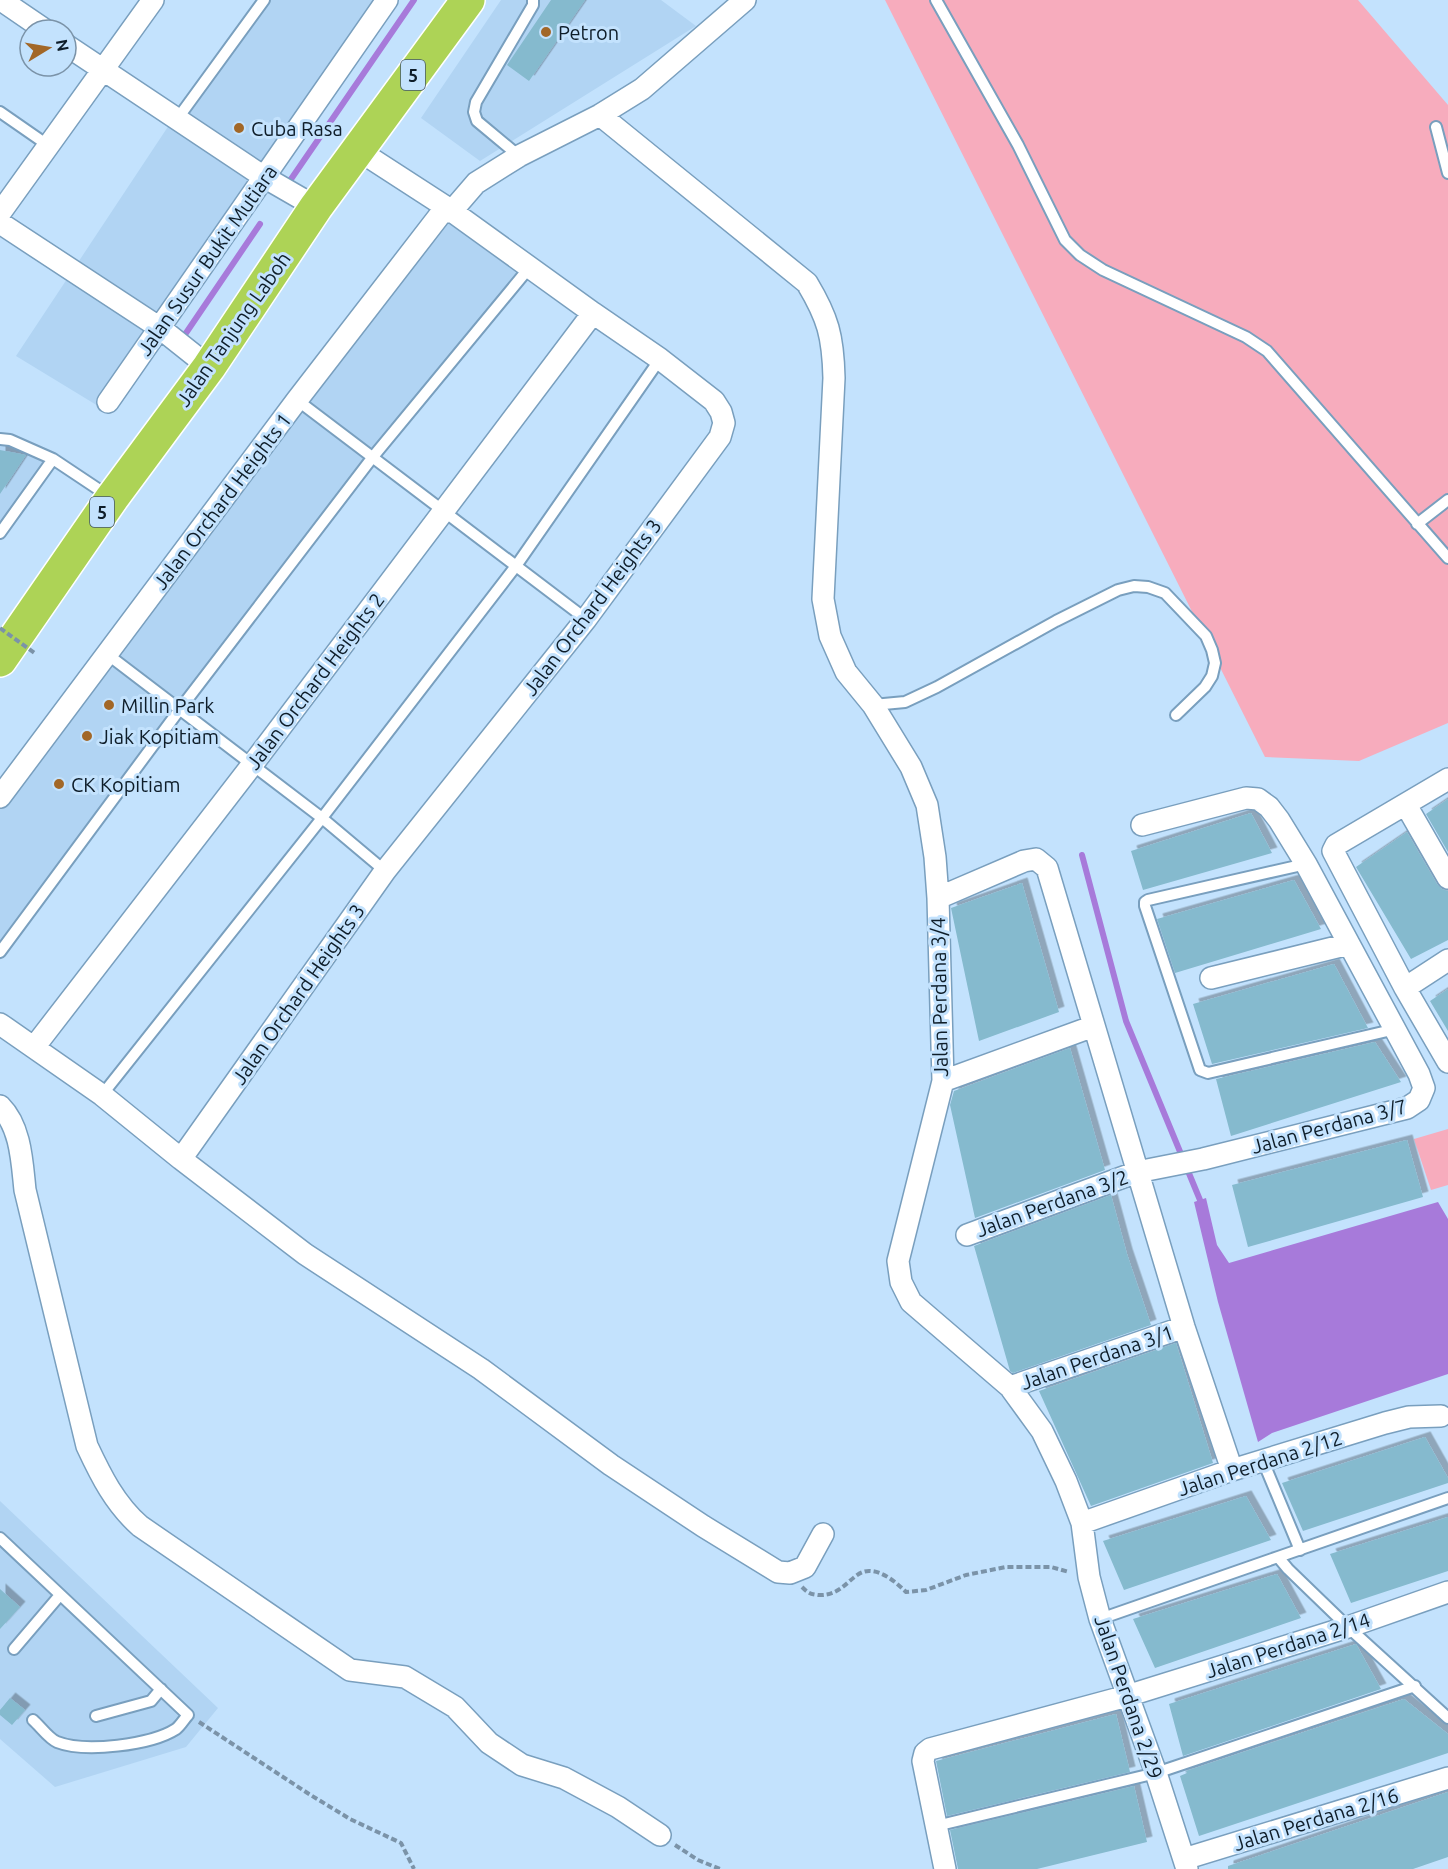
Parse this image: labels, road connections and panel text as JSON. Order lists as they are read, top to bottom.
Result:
{
  "streets": {
    "highway": ["5", "Jalan Tanjung Laboh"],
    "street": [
      "Jalan Susur Bukit Mutiara",
      "Jalan Orchard Heights 1",
      "Jalan Orchard Heights 3",
      "Jalan Orchard Heights 2",
      "Jalan Perdana 3/4",
      "Jalan Perdana 3/7",
      "Jalan Perdana 3/2",
      "Jalan Perdana 3/1",
      "Jalan Perdana 2/12",
      "Jalan Perdana 2/14",
      "Jalan Perdana 2/29",
      "Jalan Perdana 2/16"
    ]
  },
  "crossings": [
    ["Jalan Susur Bukit Mutiara", "Jalan Tanjung Laboh"],
    ["Jalan Tanjung Laboh", "Jalan Orchard Heights 3"],
    ["Jalan Orchard Heights 1", "Jalan Orchard Heights 3"],
    ["Jalan Orchard Heights 3", "Jalan Orchard Heights 2"],
    ["Jalan Perdana 3/4", "Jalan Perdana 3/7"],
    ["Jalan Perdana 3/4", "Jalan Perdana 3/2"],
    ["Jalan Perdana 3/4", "Jalan Perdana 3/1"],
    ["Jalan Perdana 3/4", "Jalan Perdana 2/12"],
    ["Jalan Perdana 3/4", "Jalan Perdana 2/29"],
    ["Jalan Perdana 3/7", "Jalan Perdana 3/2"],
    ["Jalan Perdana 2/12", "Jalan Perdana 2/29"],
    ["Jalan Perdana 2/14", "Jalan Perdana 2/29"],
    ["Jalan Perdana 2/29", "Jalan Perdana 2/16"]
  ],
  "places": [
    "Petron",
    "Cuba Rasa",
    "Millin Park",
    "Jiak Kopitiam",
    "CK Kopitiam"
  ],
  "north": "right"
}
